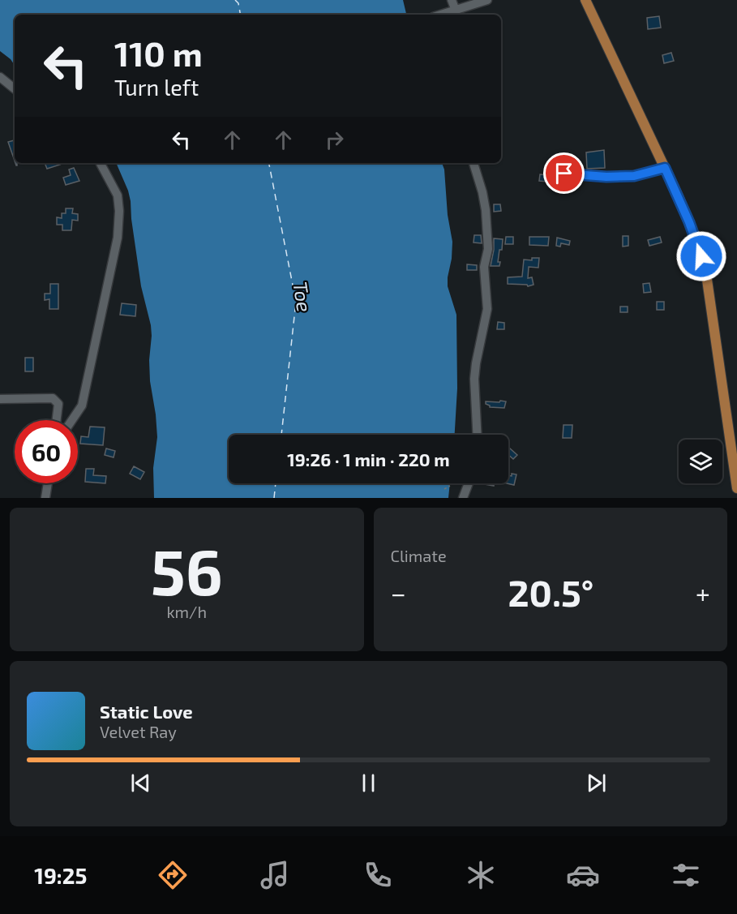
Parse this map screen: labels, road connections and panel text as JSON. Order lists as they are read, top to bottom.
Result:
{
  "water": ["Toe"],
  "page": {
    "turn": ["110 m", "Turn left"],
    "limit": "60",
    "trip": "19:26 · 1 min · 220 m",
    "tile": [
      ["56", "km/h"],
      "Climate"
    ],
    "heat": ["−", "20.5°", "+"],
    "song": ["Static Love", "Velvet Ray"],
    "tabs": "19:25"
  }
}
